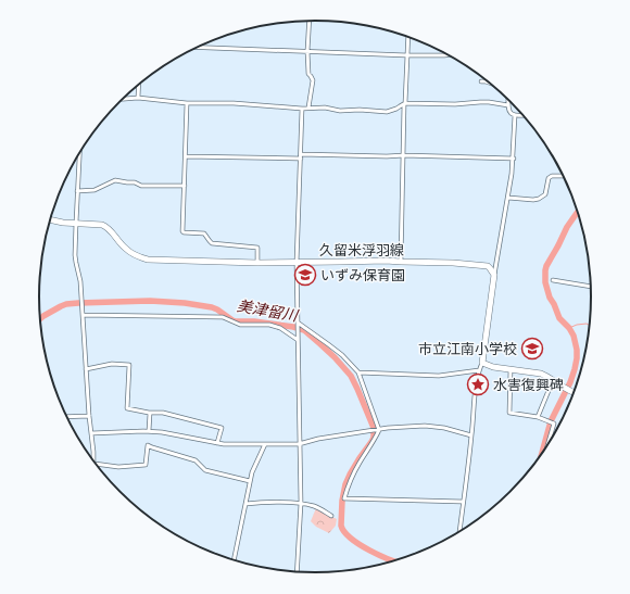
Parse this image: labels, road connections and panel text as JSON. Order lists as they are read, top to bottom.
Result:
{
  "streets": {
    "main road": ["久留米浮羽線"]
  },
  "water": ["美津留川"],
  "places": {
    "school or university": ["いずみ保育園", "市立江南小学校"],
    "place": ["水害復興碑"]
  }
}
